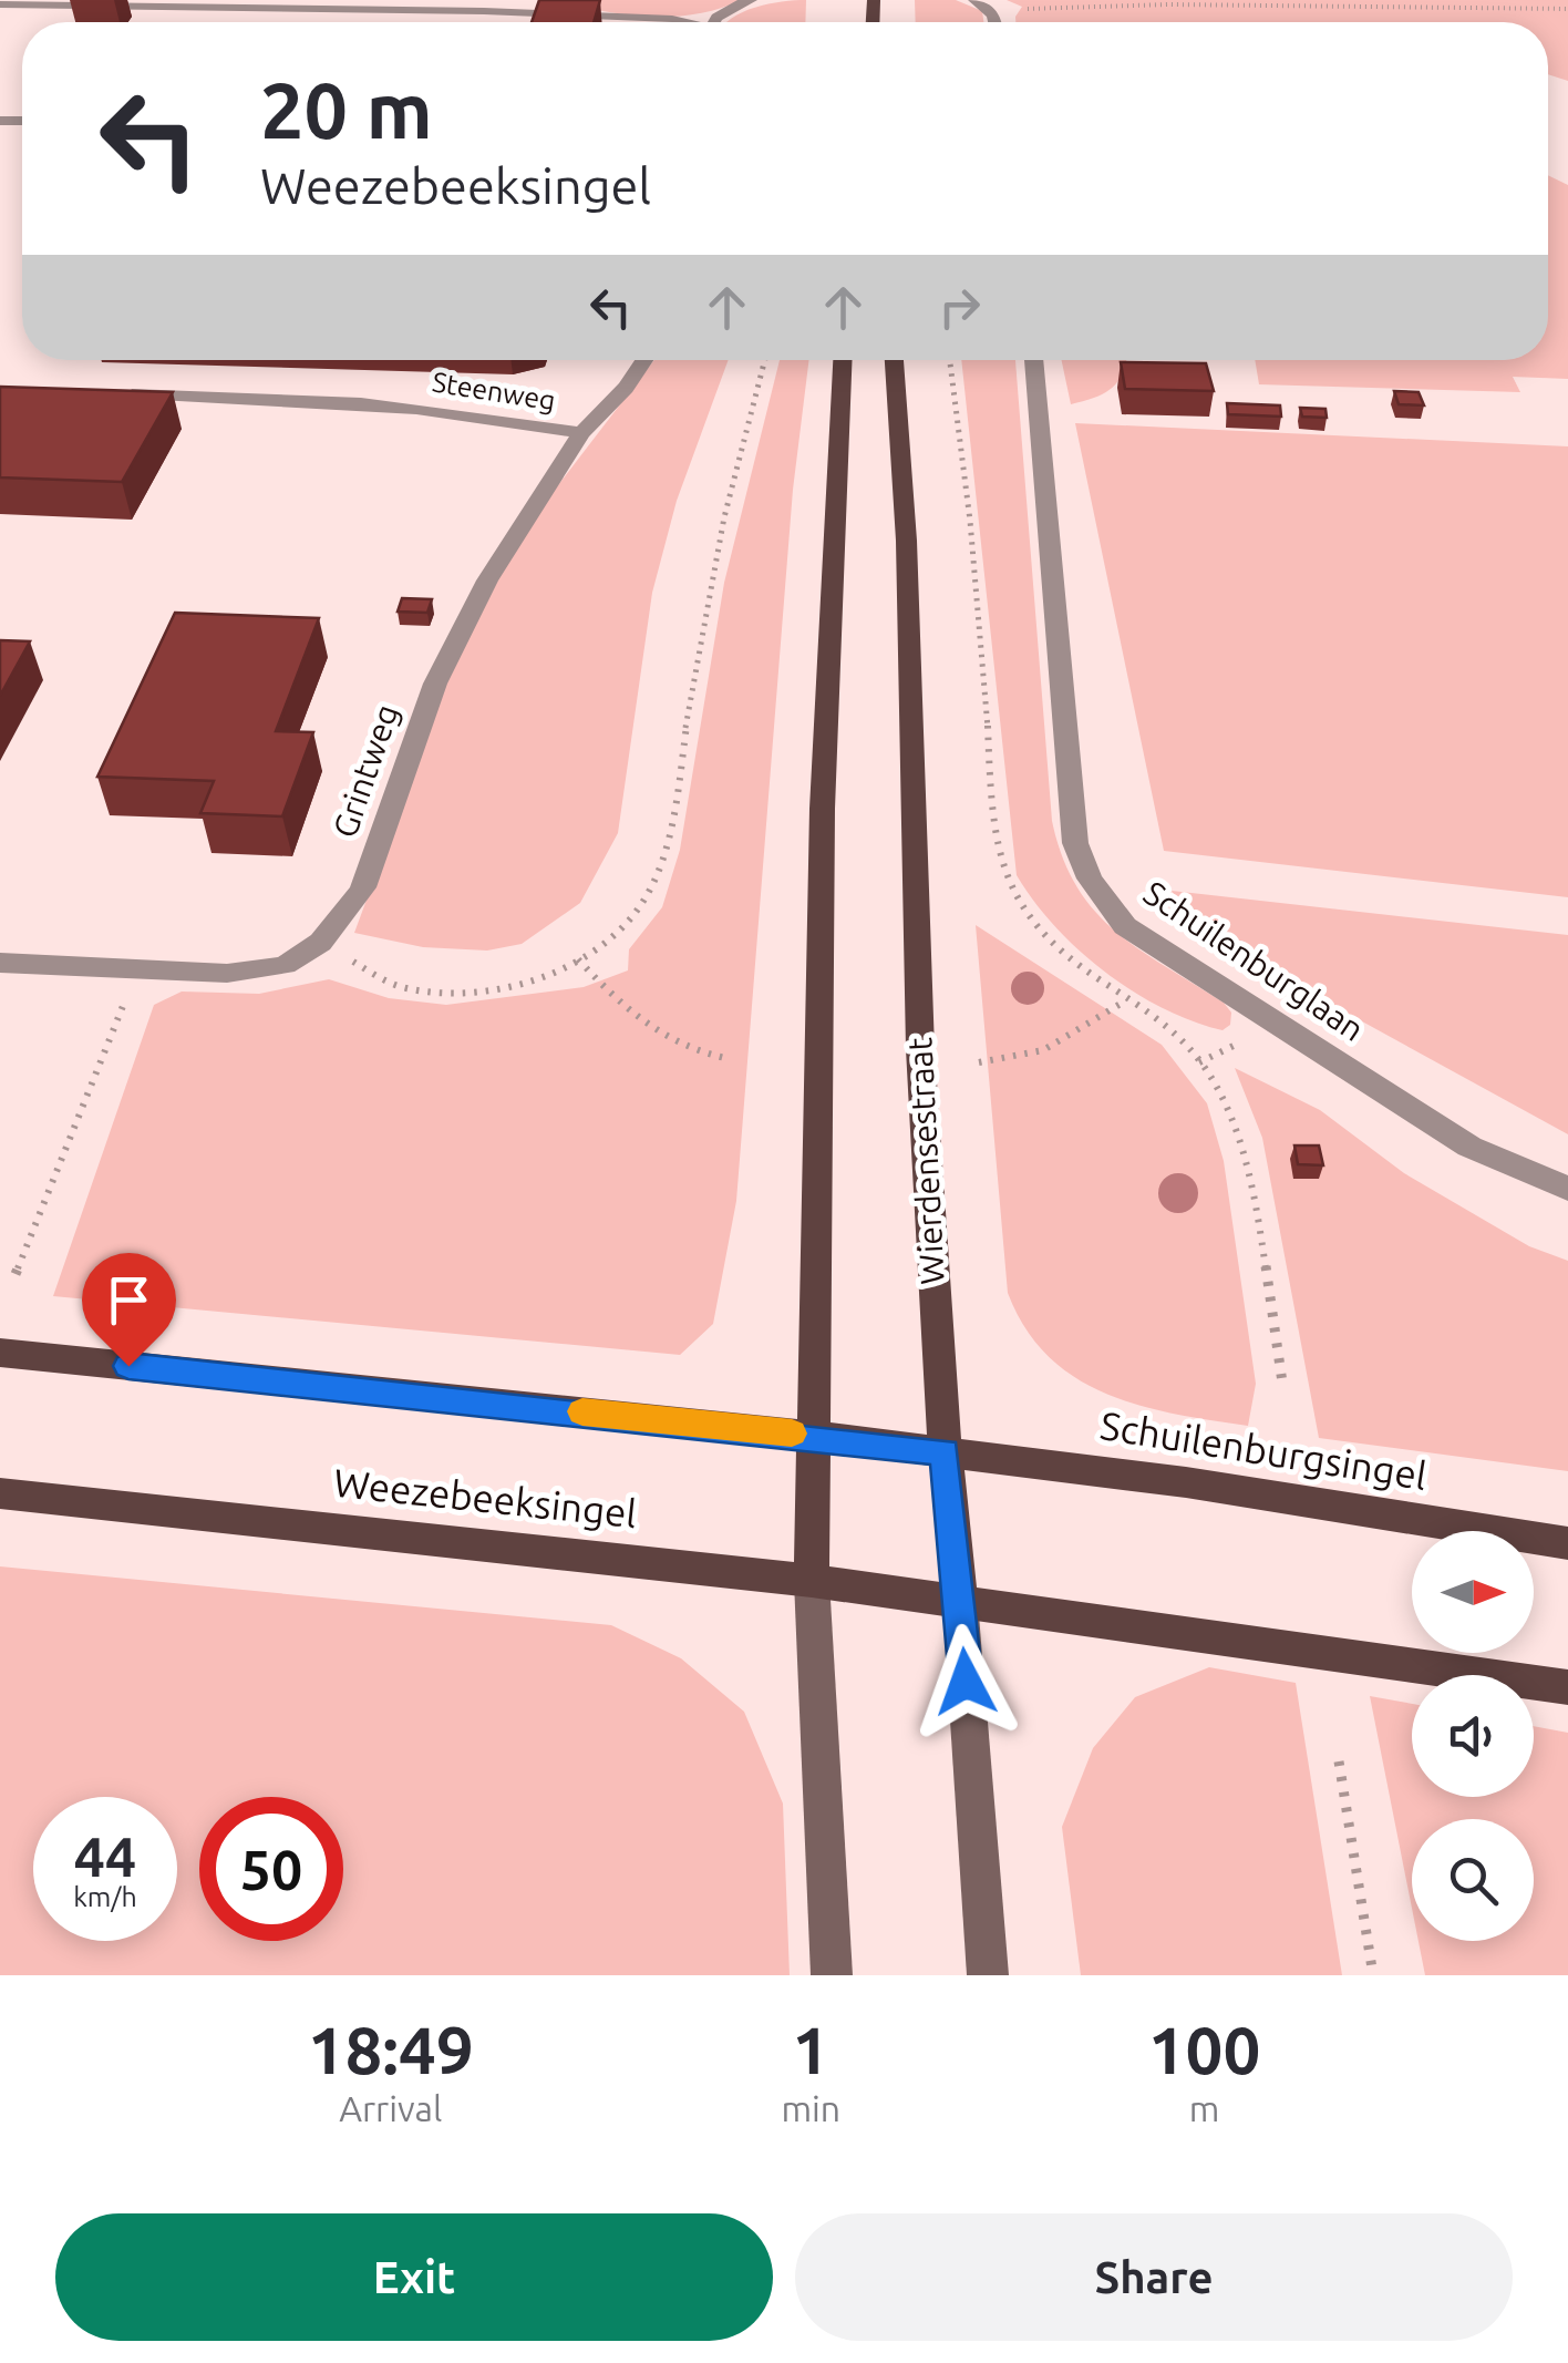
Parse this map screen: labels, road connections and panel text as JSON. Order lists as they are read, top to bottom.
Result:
{
  "streets": {
    "main road": ["Wierdensestraat", "Schuilenburgsingel", "Weezebeeksingel"],
    "street": ["Steenweg", "Grintweg", "Schuilenburglaan"]
  },
  "crossings": [
    ["Steenweg", "Grintweg"],
    ["Wierdensestraat", "Schuilenburgsingel"],
    ["Wierdensestraat", "Weezebeeksingel"]
  ],
  "north": "right",
  "page": {
    "turn": ["20 m", "Weezebeeksingel"],
    "speed": "44 km/h",
    "limit": "50",
    "eta": [
      "18:49",
      "Arrival",
      "1",
      "min",
      "100",
      "m"
    ],
    "buttons": ["Exit", "Share"]
  }
}
